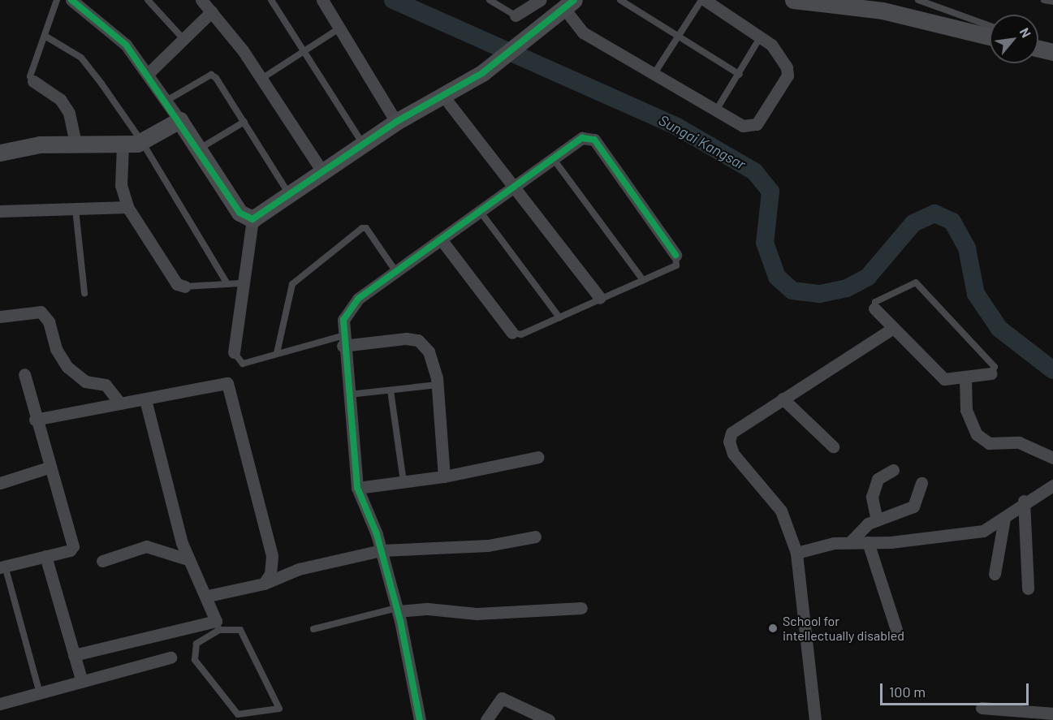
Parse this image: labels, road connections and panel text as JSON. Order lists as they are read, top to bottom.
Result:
{
  "water": ["Sungai Kangsar"],
  "places": ["School for intellectually disabled"],
  "scale_bar": "100 m",
  "north": "top right"
}
